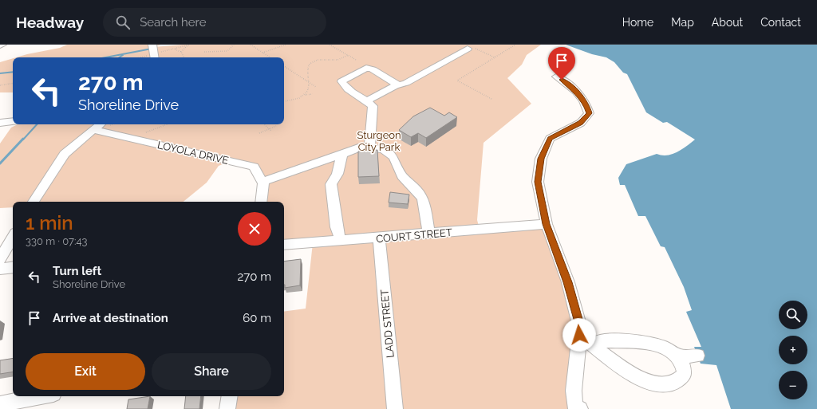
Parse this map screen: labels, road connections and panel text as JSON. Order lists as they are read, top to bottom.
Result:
{
  "streets": {
    "street": ["LOYOLA DRIVE", "COURT STREET", "LADD STREET"]
  },
  "crossings": [
    ["COURT STREET", "LADD STREET"]
  ],
  "parks": ["Sturgeon City Park"],
  "page": {
    "header": "Headway",
    "search": "Search here",
    "nav": [
      "Home",
      "Map",
      "About",
      "Contact"
    ],
    "turn": ["270 m", "Shoreline Drive"],
    "heading": ["1 min", "330 m · 07:43"],
    "list": [
      {
        "name": "Turn left",
        "note": "Shoreline Drive",
        "value": "270 m"
      },
      {
        "name": "Arrive at destination",
        "value": "60 m"
      }
    ],
    "map_buttons": ["+", "−"],
    "buttons": ["Exit", "Share"]
  }
}
